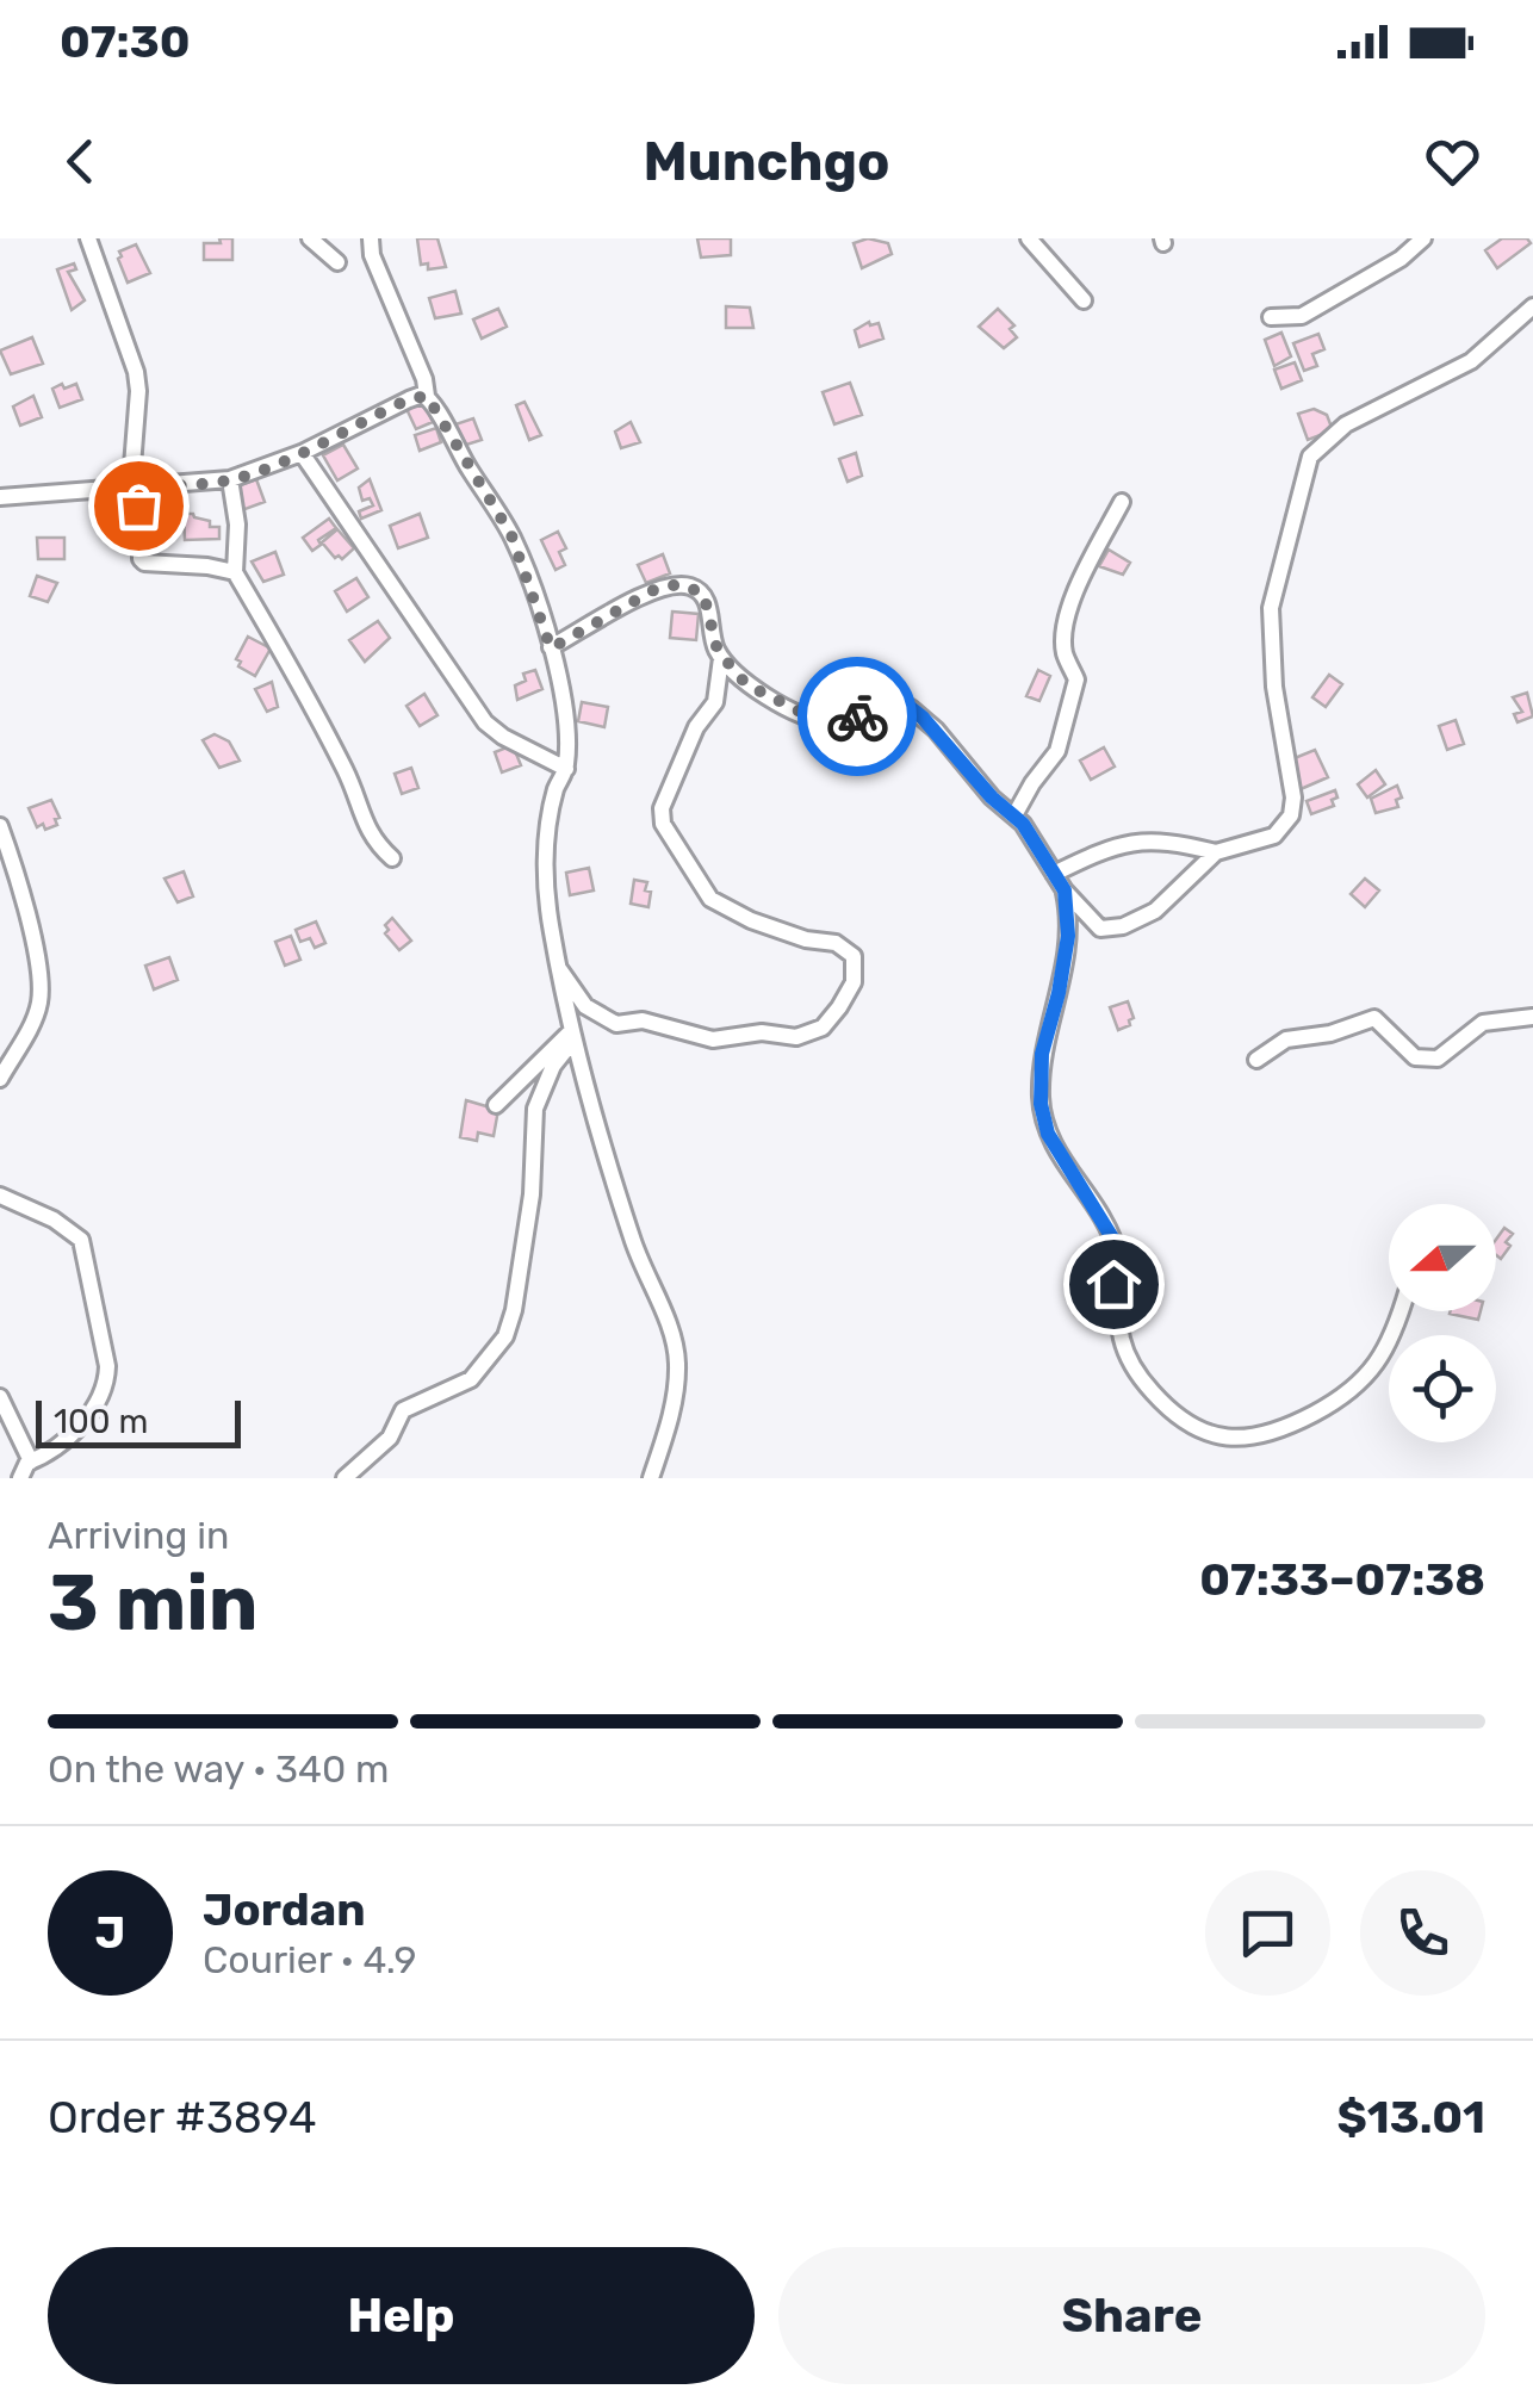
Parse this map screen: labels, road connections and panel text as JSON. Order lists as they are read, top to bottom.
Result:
{
  "scale_bar": "100 m",
  "north": "left",
  "page": {
    "status": "07:30",
    "header": "Munchgo",
    "scale": "100 m",
    "heading": ["3 min", "Arriving in", "07:33–07:38"],
    "panel": [
      "Jordan",
      "Courier · 4.9",
      "Order #3894",
      "$13.01"
    ],
    "bar": "On the way · 340 m",
    "round": "J",
    "buttons": ["Help", "Share"]
  }
}
